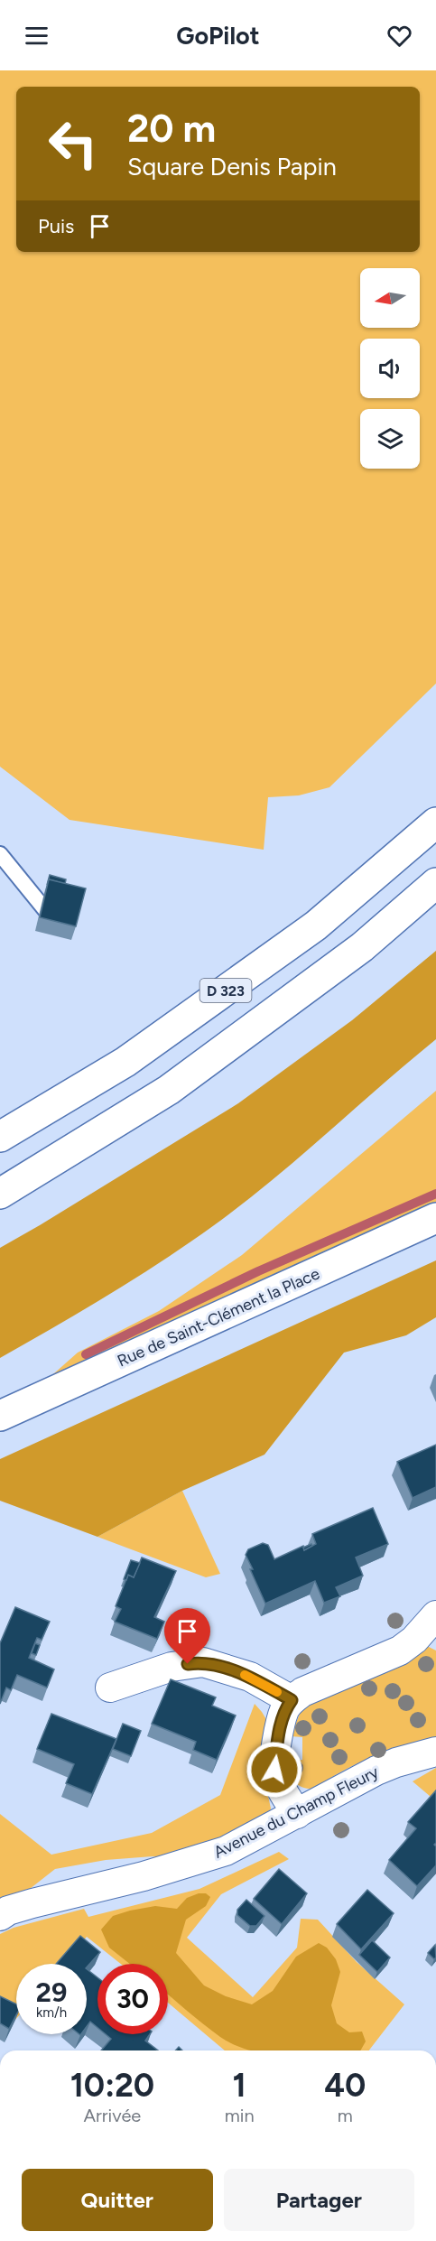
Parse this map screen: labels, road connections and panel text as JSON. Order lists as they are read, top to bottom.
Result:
{
  "streets": {
    "main road": ["D 323", "Rue de Saint-Clément la Place"],
    "street": ["Avenue du Champ Fleury"]
  },
  "north": "left",
  "page": {
    "header": "GoPilot",
    "turn": ["20 m", "Square Denis Papin"],
    "then": "Puis",
    "speed": "29 km/h",
    "limit": "30",
    "eta": [
      "10:20",
      "Arrivée",
      "1",
      "min",
      "40",
      "m"
    ],
    "buttons": ["Quitter", "Partager"]
  }
}
